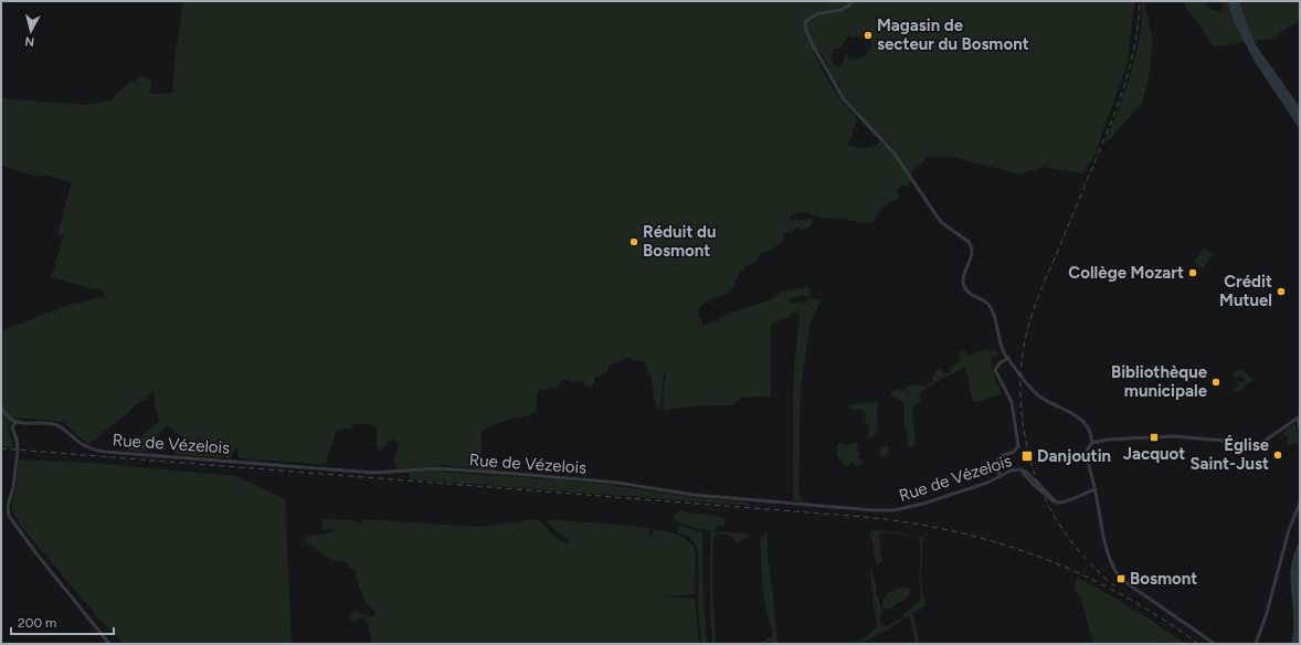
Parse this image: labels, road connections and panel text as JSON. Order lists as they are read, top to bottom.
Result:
{
  "streets": {
    "street": ["Rue de Vézelois"]
  },
  "places": {
    "other": [
      "Magasin de secteur du Bosmont",
      "Réduit du Bosmont",
      "Collège Mozart",
      "Crédit Mutuel",
      "Bibliothèque municipale",
      "Église Saint-Just"
    ],
    "transit": ["Jacquot", "Danjoutin", "Bosmont"]
  },
  "scale_bar": "200 m",
  "north": "bottom"
}
